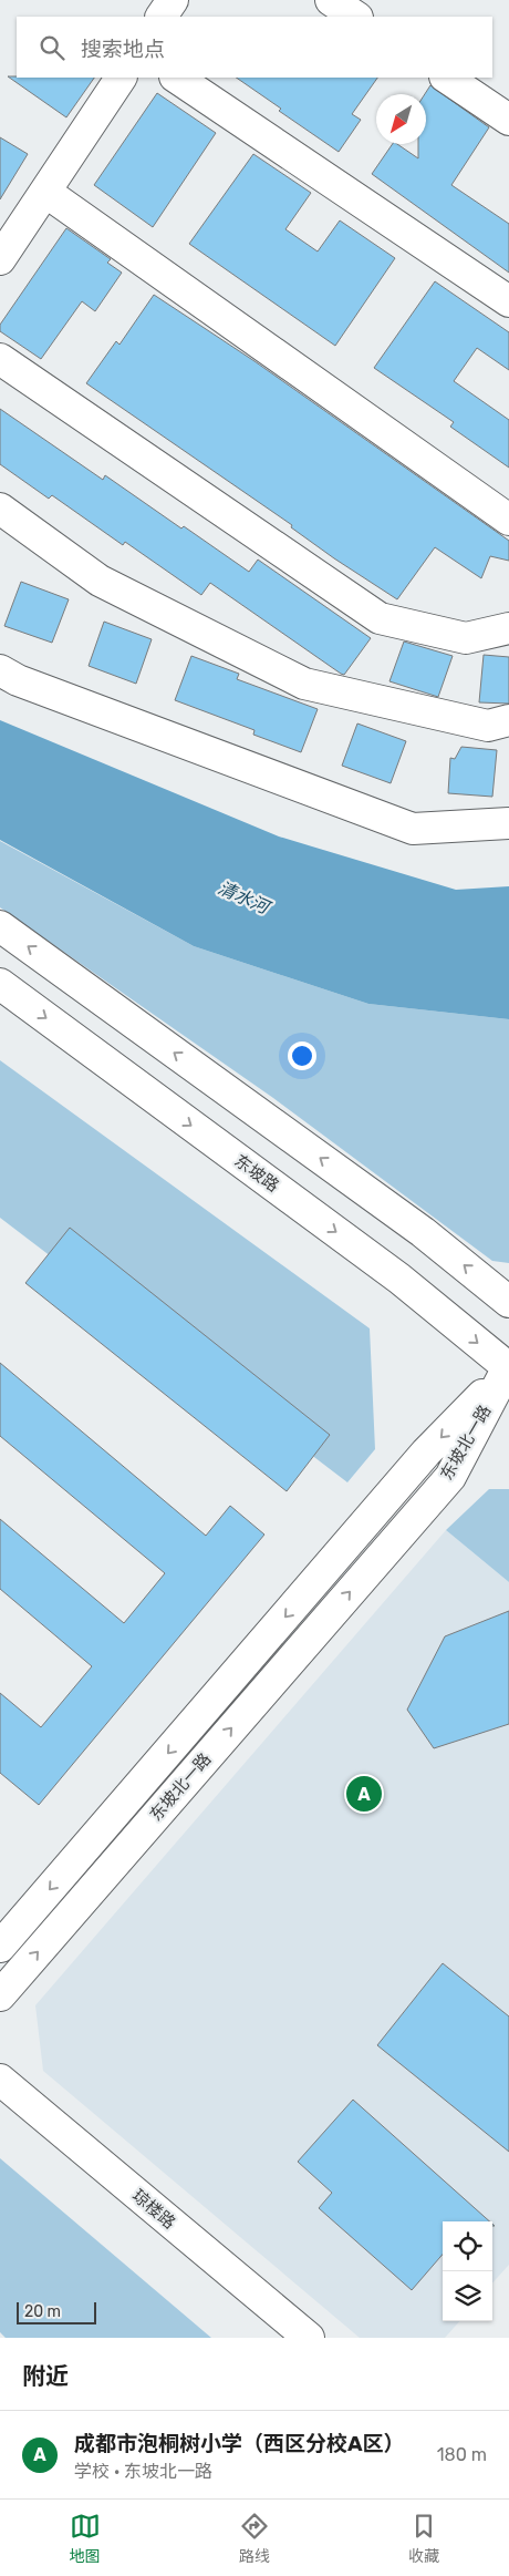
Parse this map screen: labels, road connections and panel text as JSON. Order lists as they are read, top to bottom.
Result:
{
  "streets": {
    "street": ["东坡路", "东坡北一路", "琼楼路"]
  },
  "crossings": [
    ["东坡路", "东坡北一路"]
  ],
  "water": ["清水河"],
  "scale_bar": "20 m",
  "north": "bottom left",
  "page": {
    "search": "搜索地点",
    "pins": "A",
    "scale": "20 m",
    "heading": "附近",
    "list": [
      {
        "mark": "A",
        "name": "成都市泡桐树小学（西区分校A区）",
        "note": "学校 · 东坡北一路",
        "value": "180 m"
      }
    ],
    "nav": ["地图", "路线", "收藏"]
  }
}
